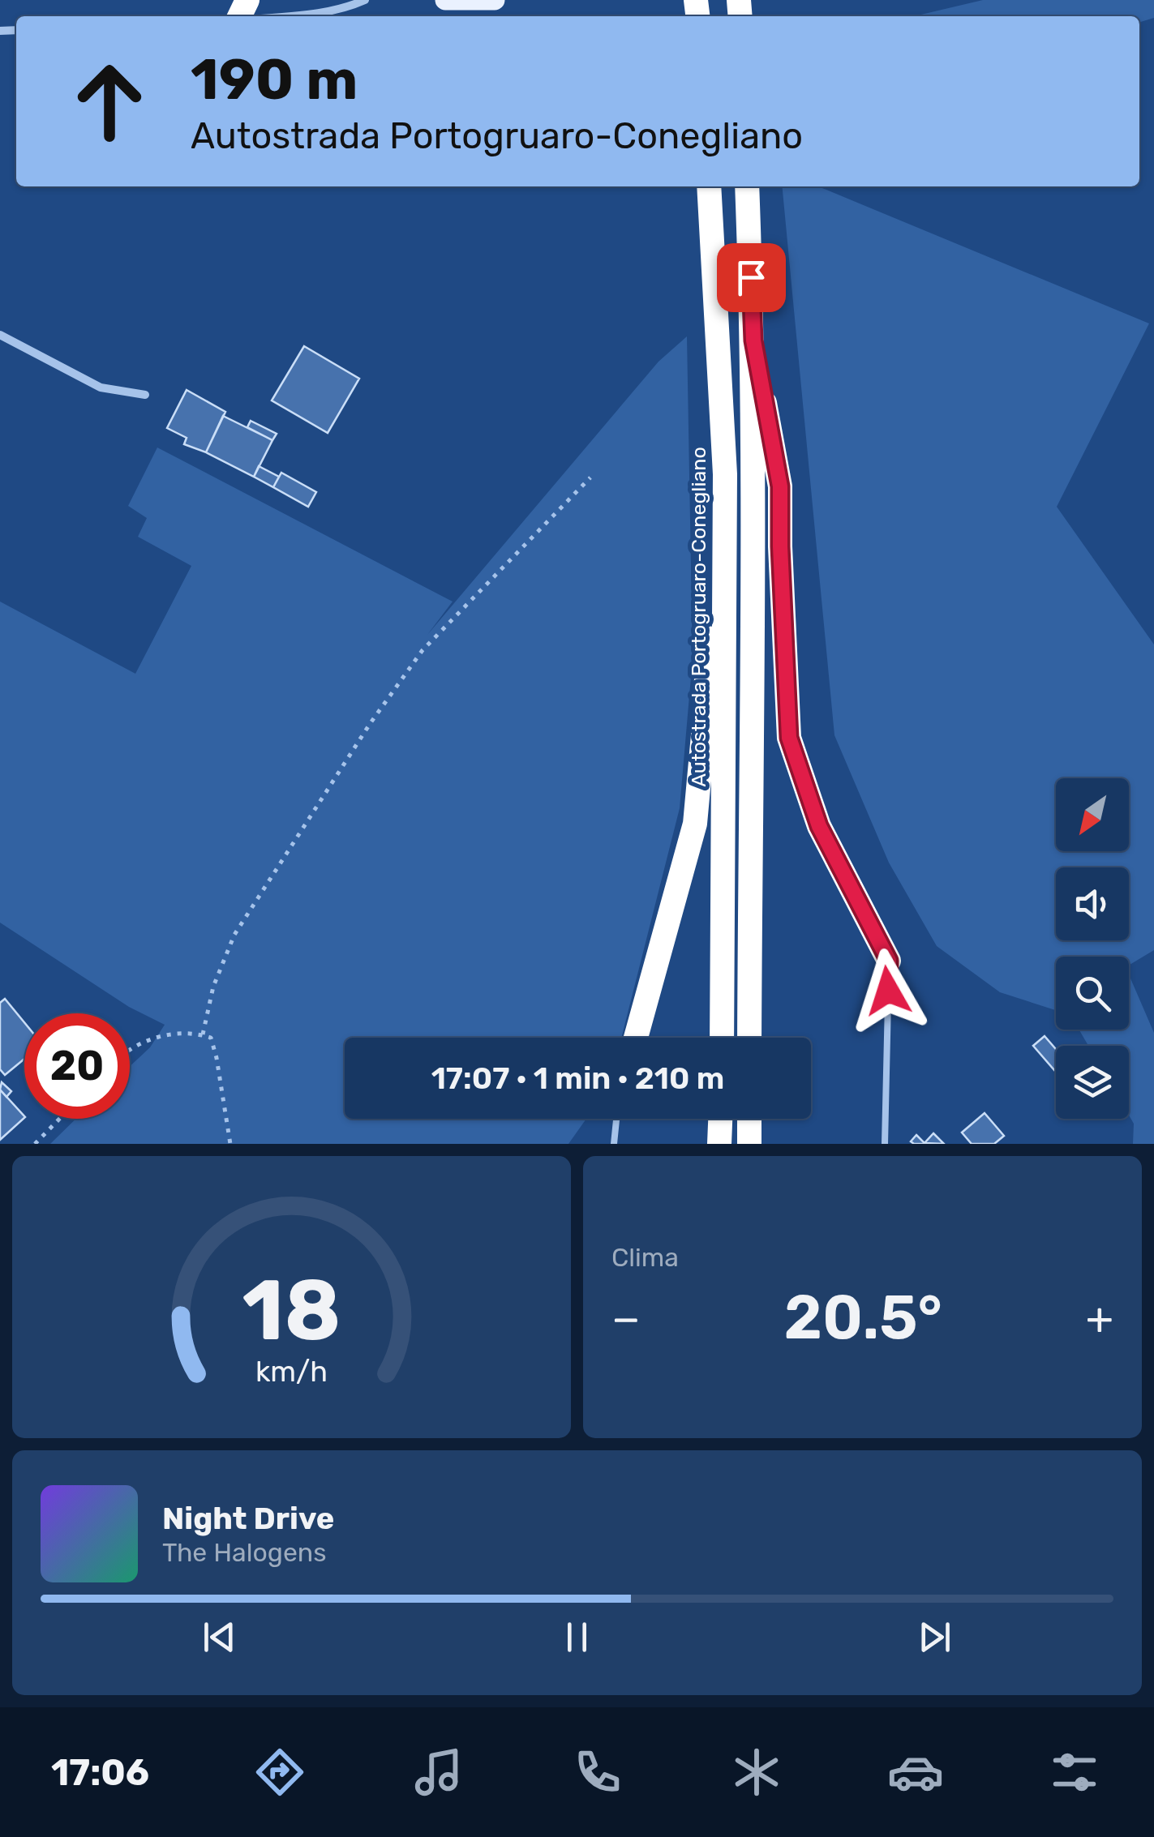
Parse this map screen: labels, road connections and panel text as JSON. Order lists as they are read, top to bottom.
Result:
{
  "streets": {
    "highway": ["Autostrada Portogruaro-Conegliano"]
  },
  "north": "bottom left",
  "page": {
    "turn": ["190 m", "Autostrada Portogruaro-Conegliano"],
    "limit": "20",
    "trip": "17:07 · 1 min · 210 m",
    "tile": "Clima",
    "heat": ["−", "20.5°", "+"],
    "song": ["Night Drive", "The Halogens"],
    "tabs": "17:06",
    "gauge": ["18", "km/h"]
  }
}
